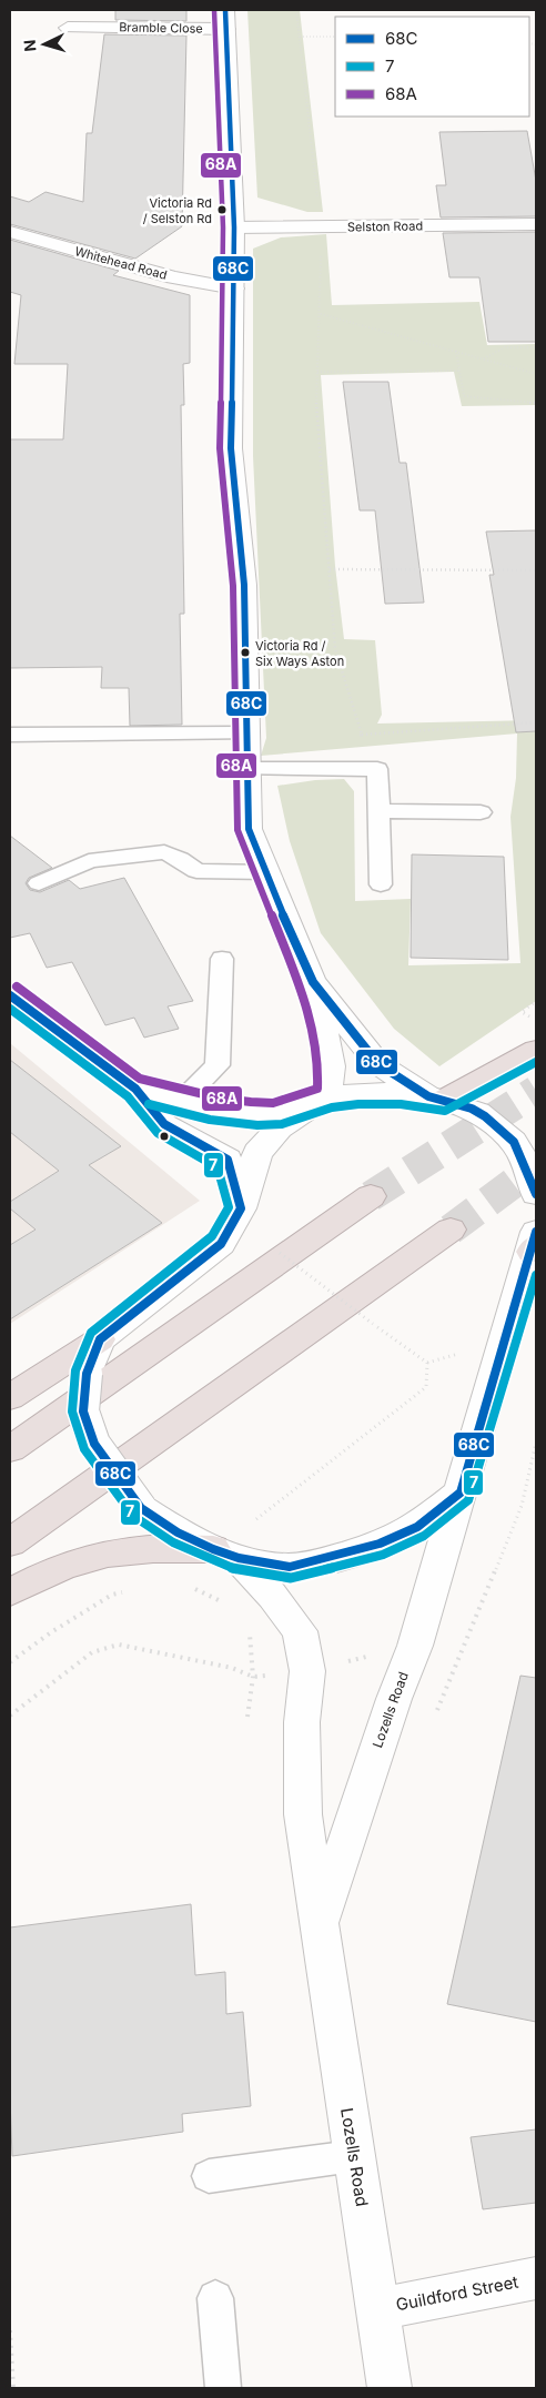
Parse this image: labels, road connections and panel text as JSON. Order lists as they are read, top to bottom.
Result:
{
  "streets": {
    "street": [
      "Bramble Close",
      "Selston Road",
      "Whitehead Road",
      "Lozells Road",
      "Guildford Street"
    ]
  },
  "crossings": [
    ["Lozells Road", "Guildford Street"]
  ],
  "places": ["Victoria Rd / Selston Rd", "Victoria Rd / Six Ways Aston"],
  "lines": ["transit line 68C", "transit line 68A", "transit line 7"],
  "legend": ["68C", "7", "68A"],
  "north": "left"
}
